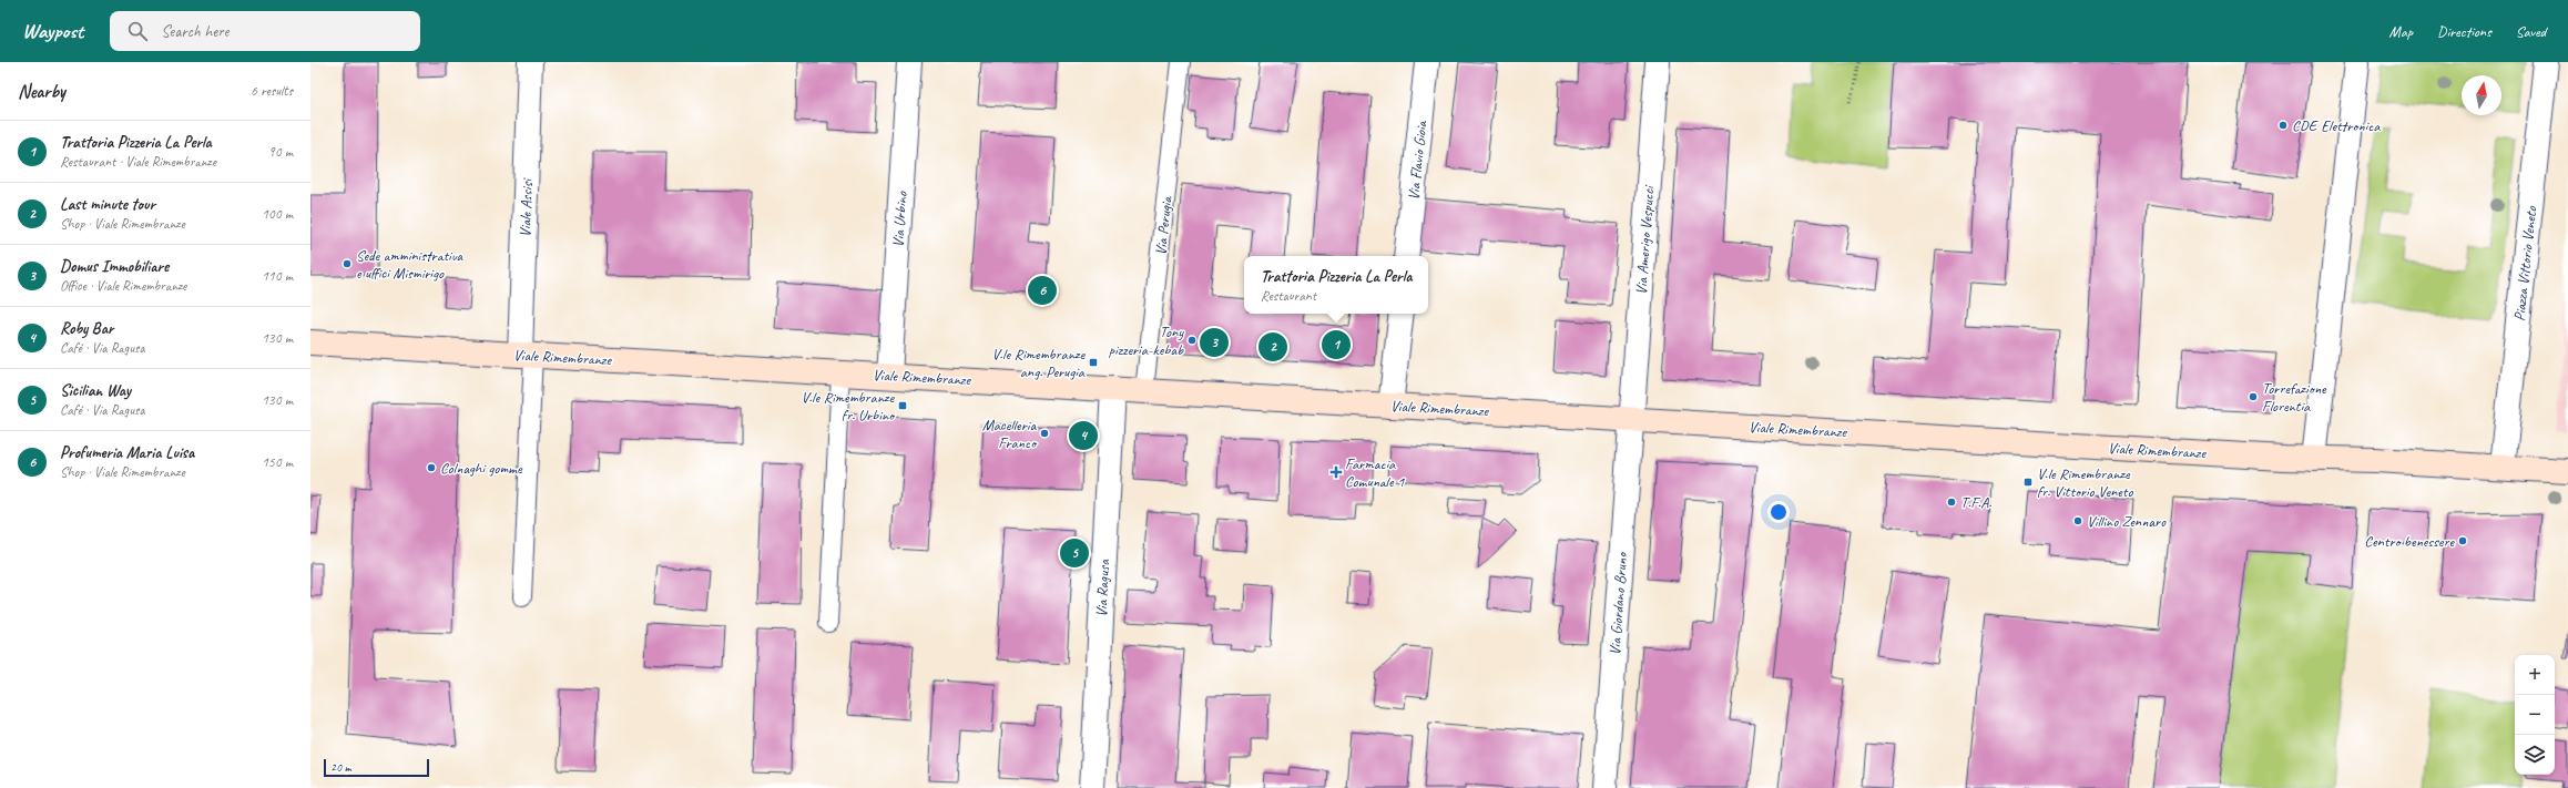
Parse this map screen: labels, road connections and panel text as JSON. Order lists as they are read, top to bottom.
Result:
{
  "streets": {
    "street": [
      "Via Flavio Gioia",
      "Viale Assisi",
      "Via Urbino",
      "Via Amerigo Vespucci",
      "Piazza Vittorio Veneto",
      "Viale Rimembranze",
      "Via Ragusa",
      "Via Giordano Bruno"
    ],
    "lane": ["Via Perugia"]
  },
  "crossings": [
    ["Viale Assisi", "Viale Rimembranze"],
    ["Via Urbino", "Viale Rimembranze"],
    ["Via Perugia", "Viale Rimembranze"],
    ["Via Amerigo Vespucci", "Viale Rimembranze"],
    ["Via Amerigo Vespucci", "Via Giordano Bruno"],
    ["Piazza Vittorio Veneto", "Viale Rimembranze"],
    ["Viale Rimembranze", "Via Ragusa"],
    ["Viale Rimembranze", "Via Giordano Bruno"]
  ],
  "places": {
    "other": [
      "CDE Elettronica",
      "Sede amministrativa e uffici Mismirigo",
      "Tony pizzeria-kebab",
      "Torrefazione Florentia",
      "Macelleria Franco",
      "Colnaghi gomme",
      "T.F.A.",
      "Villino Zennaro",
      "Centro benessere"
    ],
    "transit": ["V.le Rimembranze ang. Perugia", "V.le Rimembranze fr. Urbino", "V.le Rimembranze fr. Vittorio Veneto"],
    "health": ["Farmacia Comunale 1"]
  },
  "scale_bar": "20 m",
  "north": "top",
  "page": {
    "header": "Waypost",
    "search": "Search here",
    "nav": ["Map", "Directions", "Saved"],
    "heading": ["Nearby", "6 results"],
    "list": [
      {
        "mark": "1",
        "name": "Trattoria Pizzeria La Perla",
        "note": "Restaurant · Viale Rimembranze",
        "value": "90 m"
      },
      {
        "mark": "2",
        "name": "Last minute tour",
        "note": "Shop · Viale Rimembranze",
        "value": "100 m"
      },
      {
        "mark": "3",
        "name": "Domus Immobiliare",
        "note": "Office · Viale Rimembranze",
        "value": "110 m"
      },
      {
        "mark": "4",
        "name": "Roby Bar",
        "note": "Café · Via Ragusa",
        "value": "130 m"
      },
      {
        "mark": "5",
        "name": "Sicilian Way",
        "note": "Café · Via Ragusa",
        "value": "130 m"
      },
      {
        "mark": "6",
        "name": "Profumeria Maria Luisa",
        "note": "Shop · Viale Rimembranze",
        "value": "150 m"
      }
    ],
    "popup": ["Trattoria Pizzeria La Perla", "Restaurant"],
    "pins": [
      "6",
      "3",
      "1",
      "2",
      "4",
      "5"
    ],
    "map_buttons": ["+", "−"],
    "scale": "20 m"
  }
}
